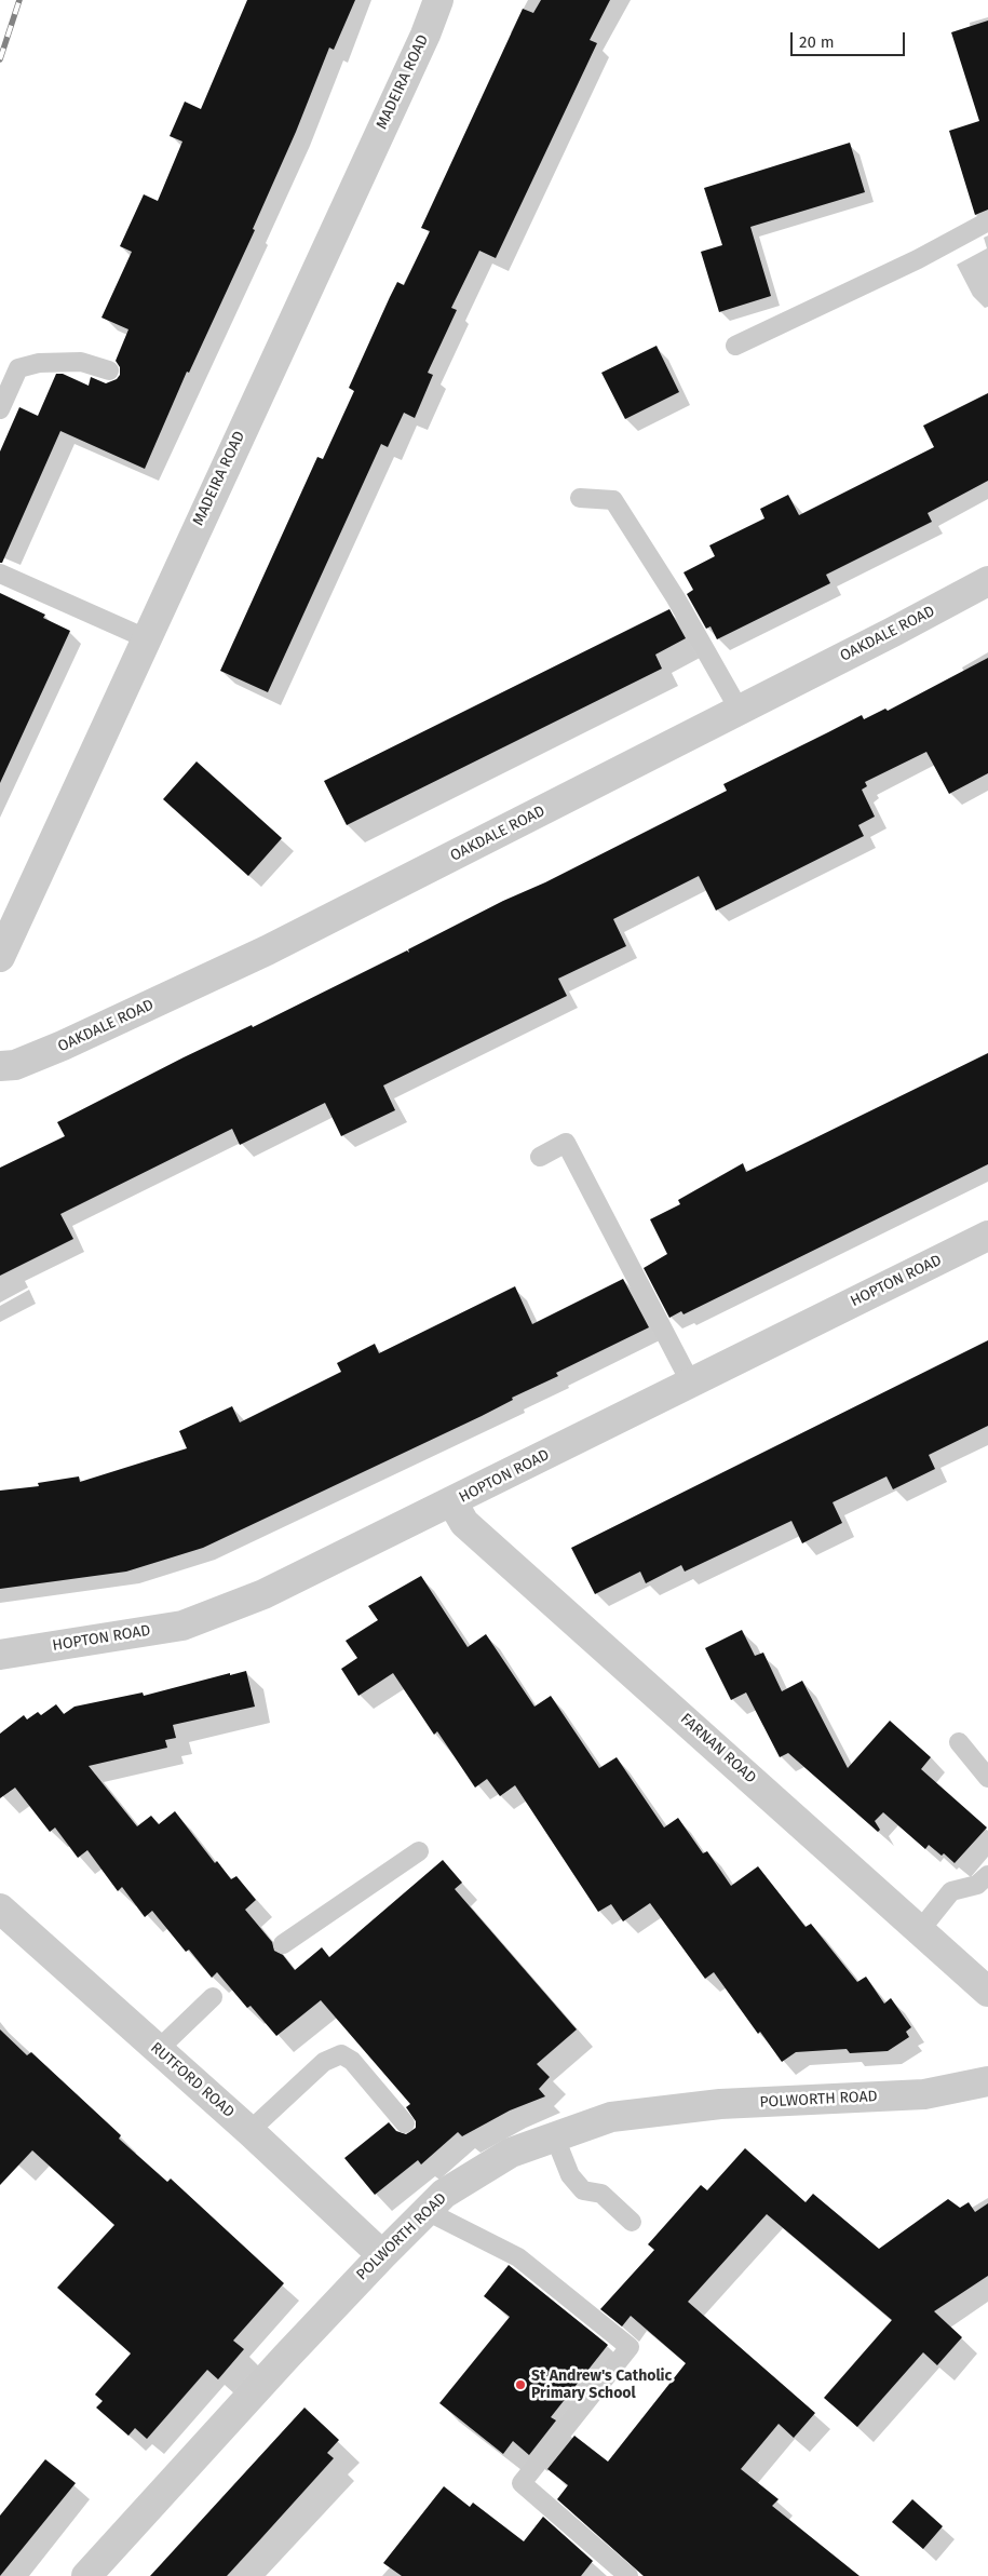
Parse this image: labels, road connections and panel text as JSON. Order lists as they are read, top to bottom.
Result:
{
  "streets": {
    "street": [
      "MADEIRA ROAD",
      "OAKDALE ROAD",
      "HOPTON ROAD",
      "FARNAN ROAD",
      "RUTFORD ROAD",
      "POLWORTH ROAD"
    ]
  },
  "crossings": [
    ["HOPTON ROAD", "FARNAN ROAD"],
    ["RUTFORD ROAD", "POLWORTH ROAD"]
  ],
  "places": ["St Andrew's Catholic Primary School"],
  "scale_bar": "20 m"
}
